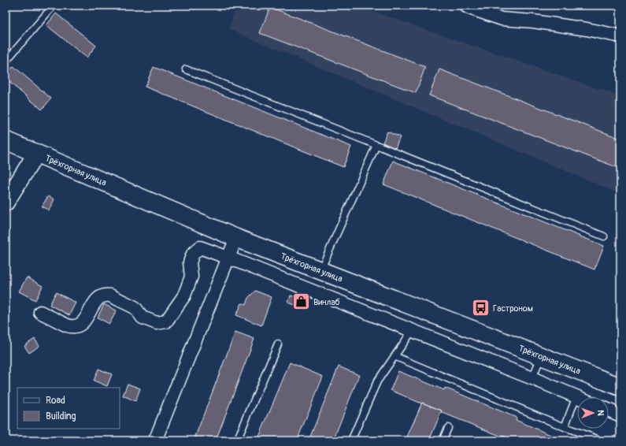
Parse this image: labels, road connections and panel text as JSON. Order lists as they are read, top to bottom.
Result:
{
  "streets": {
    "main road": ["Трёхгорная улица"]
  },
  "places": {
    "shop": ["Винлаб"],
    "bus stop": ["Гастроном"]
  },
  "legend": ["Road", "Building"],
  "north": "right"
}
